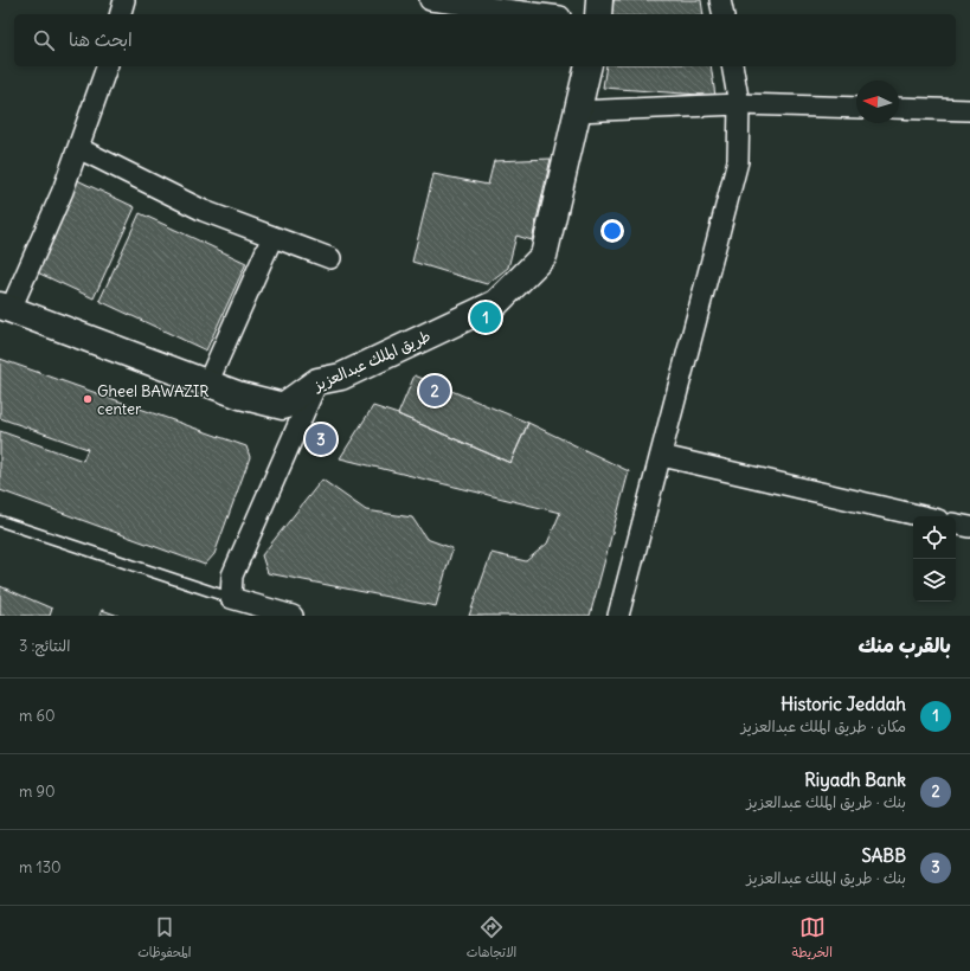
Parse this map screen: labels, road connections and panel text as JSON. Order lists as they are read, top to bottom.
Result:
{
  "streets": {
    "main road": ["طريق الملك عبدالعزيز"]
  },
  "places": ["Gheel BAWAZIR center"],
  "north": "left",
  "page": {
    "search": "ابحث هنا",
    "pins": ["1", "2", "3"],
    "heading": ["بالقرب منك", "النتائج: 3"],
    "list": [
      {
        "mark": "1",
        "name": "Historic Jeddah",
        "note": "مكان · طريق الملك عبدالعزيز",
        "value": "60 m"
      },
      {
        "mark": "2",
        "name": "Riyadh Bank",
        "note": "بنك · طريق الملك عبدالعزيز",
        "value": "90 m"
      },
      {
        "mark": "3",
        "name": "SABB",
        "note": "بنك · طريق الملك عبدالعزيز",
        "value": "130 m"
      }
    ],
    "nav": ["الخريطة", "الاتجاهات", "المحفوظات"]
  }
}
